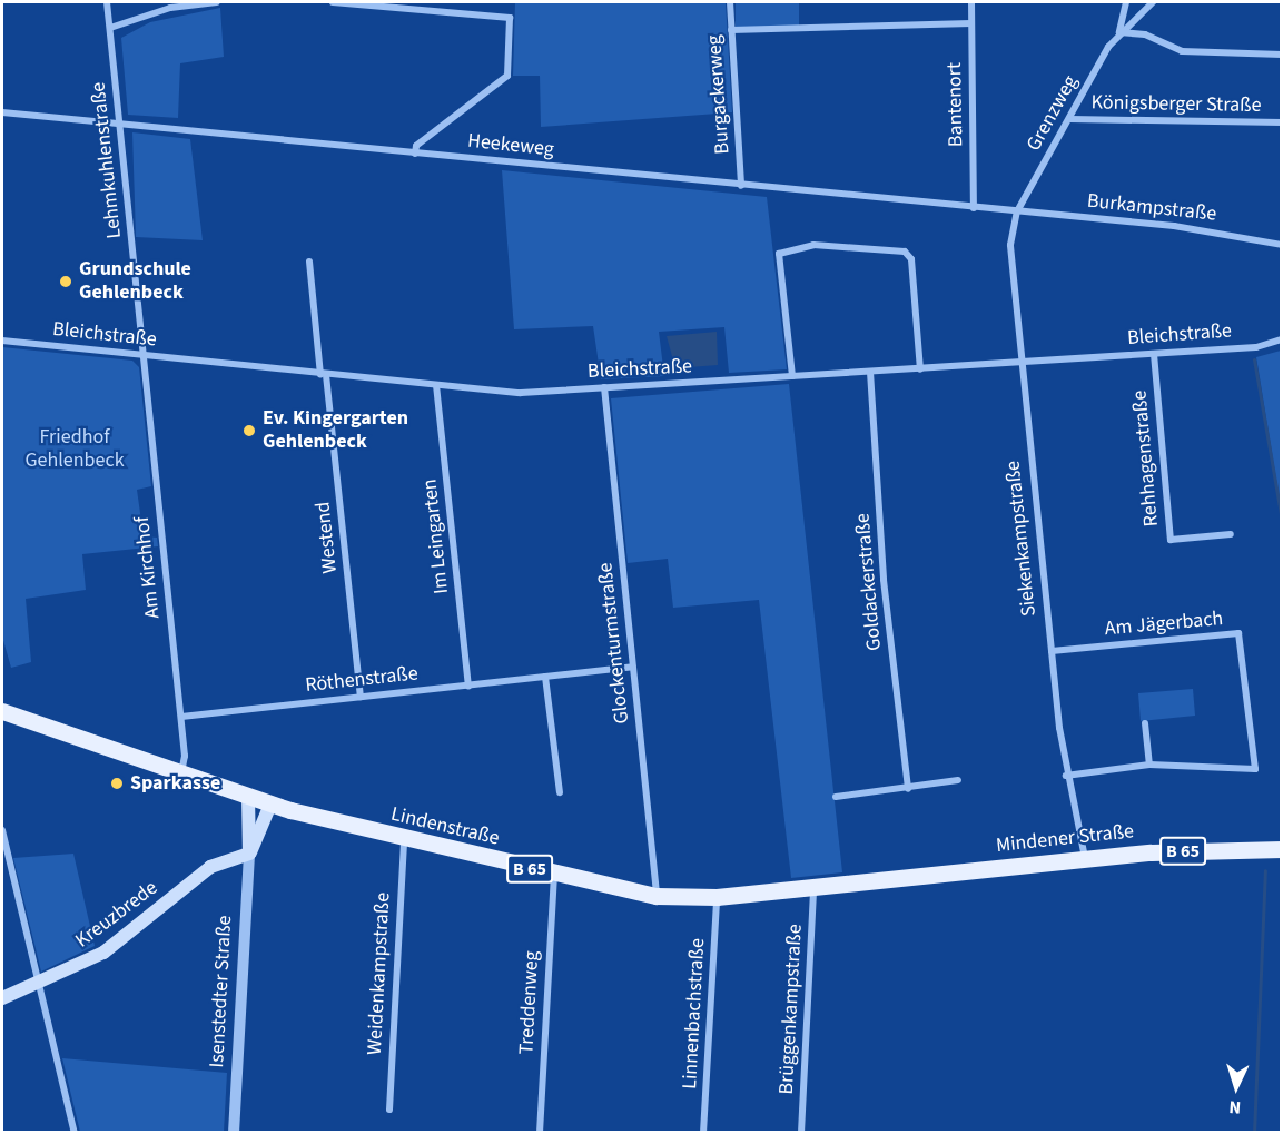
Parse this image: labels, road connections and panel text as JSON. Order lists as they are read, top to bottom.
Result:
{
  "streets": {
    "main road": [
      "Lindenstraße",
      "Mindener Straße",
      "B 65",
      "Kreuzbrede",
      "Isenstedter Straße"
    ],
    "street": [
      "Burgackerweg",
      "Bantenort",
      "Königsberger Straße",
      "Grenzweg",
      "Heekeweg",
      "Lehmkuhlenstraße",
      "Burkampstraße",
      "Bleichstraße",
      "Rehhagenstraße",
      "Im Leingarten",
      "Westend",
      "Siekenkampstraße",
      "Am Kirchhof",
      "Goldackerstraße",
      "Am Jägerbach",
      "Glockenturmstraße",
      "Röthenstraße",
      "Weidenkampstraße",
      "Treddenweg",
      "Brüggenkampstraße",
      "Linnenbachstraße"
    ]
  },
  "crossings": [
    ["Burgackerweg", "Heekeweg"],
    ["Bantenort", "Heekeweg"],
    ["Königsberger Straße", "Grenzweg"],
    ["Grenzweg", "Heekeweg"],
    ["Grenzweg", "Burkampstraße"],
    ["Grenzweg", "Siekenkampstraße"],
    ["Heekeweg", "Lehmkuhlenstraße"],
    ["Heekeweg", "Burkampstraße"],
    ["Heekeweg", "Siekenkampstraße"],
    ["Lehmkuhlenstraße", "Bleichstraße"],
    ["Lehmkuhlenstraße", "Am Kirchhof"],
    ["Burkampstraße", "Siekenkampstraße"],
    ["Bleichstraße", "Rehhagenstraße"],
    ["Bleichstraße", "Im Leingarten"],
    ["Bleichstraße", "Westend"],
    ["Bleichstraße", "Siekenkampstraße"],
    ["Bleichstraße", "Am Kirchhof"],
    ["Bleichstraße", "Goldackerstraße"],
    ["Bleichstraße", "Glockenturmstraße"],
    ["Im Leingarten", "Röthenstraße"],
    ["Westend", "Röthenstraße"],
    ["Siekenkampstraße", "Am Jägerbach"],
    ["Siekenkampstraße", "Mindener Straße"],
    ["Am Kirchhof", "Röthenstraße"],
    ["Am Kirchhof", "Lindenstraße"],
    ["Glockenturmstraße", "Röthenstraße"],
    ["Glockenturmstraße", "Lindenstraße"],
    ["Lindenstraße", "Mindener Straße"],
    ["Lindenstraße", "Weidenkampstraße"],
    ["Lindenstraße", "Isenstedter Straße"],
    ["Lindenstraße", "Treddenweg"],
    ["Lindenstraße", "Brüggenkampstraße"],
    ["Lindenstraße", "Linnenbachstraße"],
    ["Kreuzbrede", "Isenstedter Straße"]
  ],
  "parks": ["Friedhof Gehlenbeck"],
  "places": ["Grundschule Gehlenbeck", "Ev. Kingergarten Gehlenbeck", "Sparkasse"],
  "north": "bottom"
}
